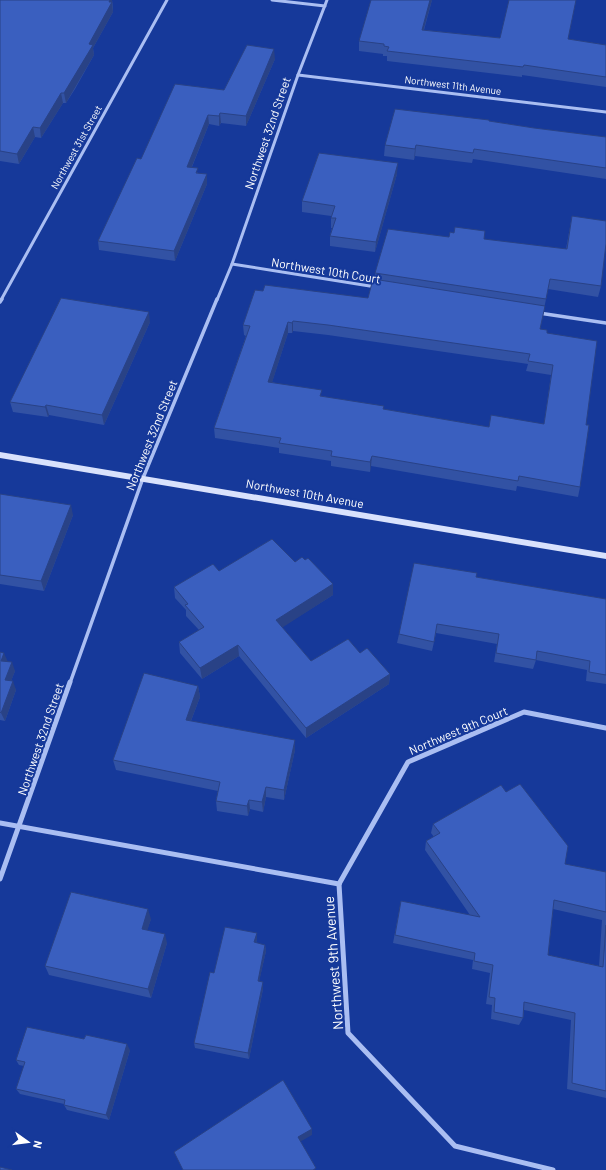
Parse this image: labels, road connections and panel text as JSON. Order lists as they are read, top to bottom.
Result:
{
  "streets": {
    "street": [
      "Northwest 11th Avenue",
      "Northwest 32nd Street",
      "Northwest 31st Street",
      "Northwest 10th Court",
      "Northwest 10th Avenue",
      "Northwest 9th Court",
      "Northwest 9th Avenue"
    ]
  },
  "crossings": [
    ["Northwest 11th Avenue", "Northwest 32nd Street"],
    ["Northwest 32nd Street", "Northwest 10th Court"],
    ["Northwest 32nd Street", "Northwest 10th Avenue"],
    ["Northwest 32nd Street", "Northwest 9th Avenue"],
    ["Northwest 9th Court", "Northwest 9th Avenue"]
  ],
  "north": "right"
}
